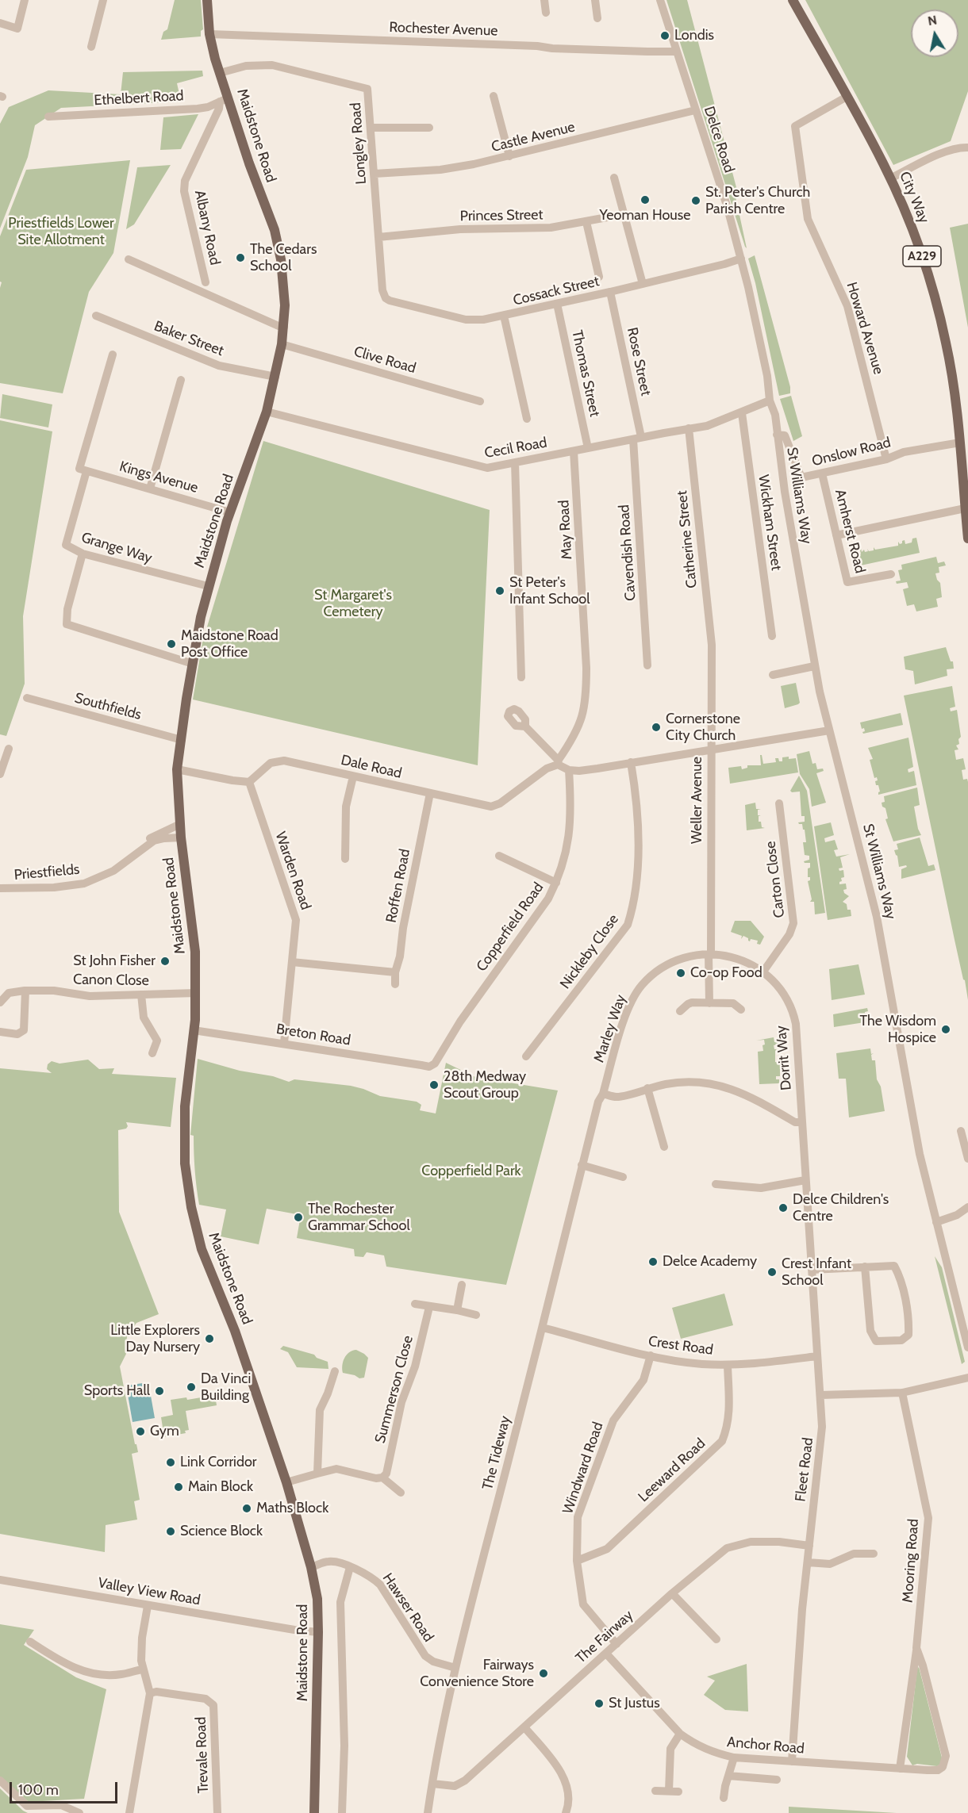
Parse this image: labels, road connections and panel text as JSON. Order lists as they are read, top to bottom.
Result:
{
  "streets": {
    "main road": ["Maidstone Road", "City Way", "A229"],
    "street": [
      "Rochester Avenue",
      "Ethelbert Road",
      "Castle Avenue",
      "Delce Road",
      "Longley Road",
      "Princes Street",
      "Albany Road",
      "Cossack Street",
      "Howard Avenue",
      "Baker Street",
      "Clive Road",
      "Rose Street",
      "Thomas Street",
      "Cecil Road",
      "Onslow Road",
      "Kings Avenue",
      "St Williams Way",
      "Wickham Street",
      "May Road",
      "Amherst Road",
      "Catherine Street",
      "Grange Way",
      "Cavendish Road",
      "Southfields",
      "Dale Road",
      "Weller Avenue",
      "Warden Road",
      "Priestfields",
      "Carton Close",
      "Roffen Road",
      "Copperfield Road",
      "Nickleby Close",
      "Canon Close",
      "Marley Way",
      "Breton Road",
      "Dorrit Way",
      "Crest Road",
      "Summerson Close",
      "The Tideway",
      "Windward Road",
      "Fleet Road",
      "Leeward Road",
      "Mooring Road",
      "Valley View Road",
      "Hawser Road",
      "The Fairway",
      "Anchor Road",
      "Trevale Road"
    ]
  },
  "crossings": [
    ["Rochester Avenue", "Maidstone Road"],
    ["Rochester Avenue", "Delce Road"],
    ["Ethelbert Road", "Maidstone Road"],
    ["Ethelbert Road", "Albany Road"],
    ["Maidstone Road", "Longley Road"],
    ["Maidstone Road", "Albany Road"],
    ["Maidstone Road", "Baker Street"],
    ["Maidstone Road", "Clive Road"],
    ["Maidstone Road", "Cecil Road"],
    ["Maidstone Road", "Kings Avenue"],
    ["Maidstone Road", "Grange Way"],
    ["Maidstone Road", "Southfields"],
    ["Maidstone Road", "Priestfields"],
    ["Maidstone Road", "Canon Close"],
    ["Maidstone Road", "Breton Road"],
    ["Maidstone Road", "Valley View Road"],
    ["Maidstone Road", "Hawser Road"],
    ["Castle Avenue", "Delce Road"],
    ["Castle Avenue", "Longley Road"],
    ["Delce Road", "Cossack Street"],
    ["Delce Road", "Cecil Road"],
    ["Delce Road", "St Williams Way"],
    ["Longley Road", "Princes Street"],
    ["Longley Road", "Cossack Street"],
    ["City Way", "Howard Avenue"],
    ["City Way", "Onslow Road"],
    ["Cossack Street", "Rose Street"],
    ["Cossack Street", "Thomas Street"],
    ["Howard Avenue", "Onslow Road"],
    ["Rose Street", "Cecil Road"],
    ["Rose Street", "Cavendish Road"],
    ["Thomas Street", "Cecil Road"],
    ["Cecil Road", "St Williams Way"],
    ["Cecil Road", "Wickham Street"],
    ["Cecil Road", "May Road"],
    ["Cecil Road", "Catherine Street"],
    ["Cecil Road", "Cavendish Road"],
    ["Onslow Road", "St Williams Way"],
    ["Onslow Road", "Amherst Road"],
    ["Kings Avenue", "Grange Way"],
    ["May Road", "Dale Road"],
    ["Catherine Street", "Weller Avenue"],
    ["Dale Road", "Warden Road"],
    ["Dale Road", "Roffen Road"],
    ["Weller Avenue", "Marley Way"],
    ["Weller Avenue", "Dorrit Way"],
    ["Warden Road", "Breton Road"],
    ["Carton Close", "Dorrit Way"],
    ["Copperfield Road", "Breton Road"],
    ["Marley Way", "Dorrit Way"],
    ["Marley Way", "The Tideway"],
    ["Dorrit Way", "Fleet Road"],
    ["Crest Road", "The Tideway"],
    ["Crest Road", "Windward Road"],
    ["Crest Road", "Fleet Road"],
    ["Crest Road", "Leeward Road"],
    ["The Tideway", "Hawser Road"],
    ["The Tideway", "The Fairway"],
    ["Windward Road", "Leeward Road"],
    ["Windward Road", "The Fairway"],
    ["Fleet Road", "The Fairway"],
    ["Fleet Road", "Anchor Road"],
    ["Mooring Road", "Anchor Road"],
    ["The Fairway", "Anchor Road"]
  ],
  "parks": ["Priestfields Lower Site Allotment", "St Margaret's Cemetery", "Copperfield Park"],
  "places": [
    "Londis",
    "Yeoman House",
    "St. Peter's Church Parish Centre",
    "The Cedars School",
    "St Peter's Infant School",
    "Maidstone Road Post Office",
    "Cornerstone City Church",
    "St John Fisher",
    "Co-op Food",
    "The Wisdom Hospice",
    "28th Medway Scout Group",
    "Delce Children's Centre",
    "The Rochester Grammar School",
    "Delce Academy",
    "Crest Infant School",
    "Little Explorers Day Nursery",
    "Da Vinci Building",
    "Sports Hall",
    "Gym",
    "Link Corridor",
    "Main Block",
    "Maths Block",
    "Science Block",
    "Fairways Convenience Store",
    "St Justus"
  ],
  "scale_bar": "100 m",
  "north": "top"
}
